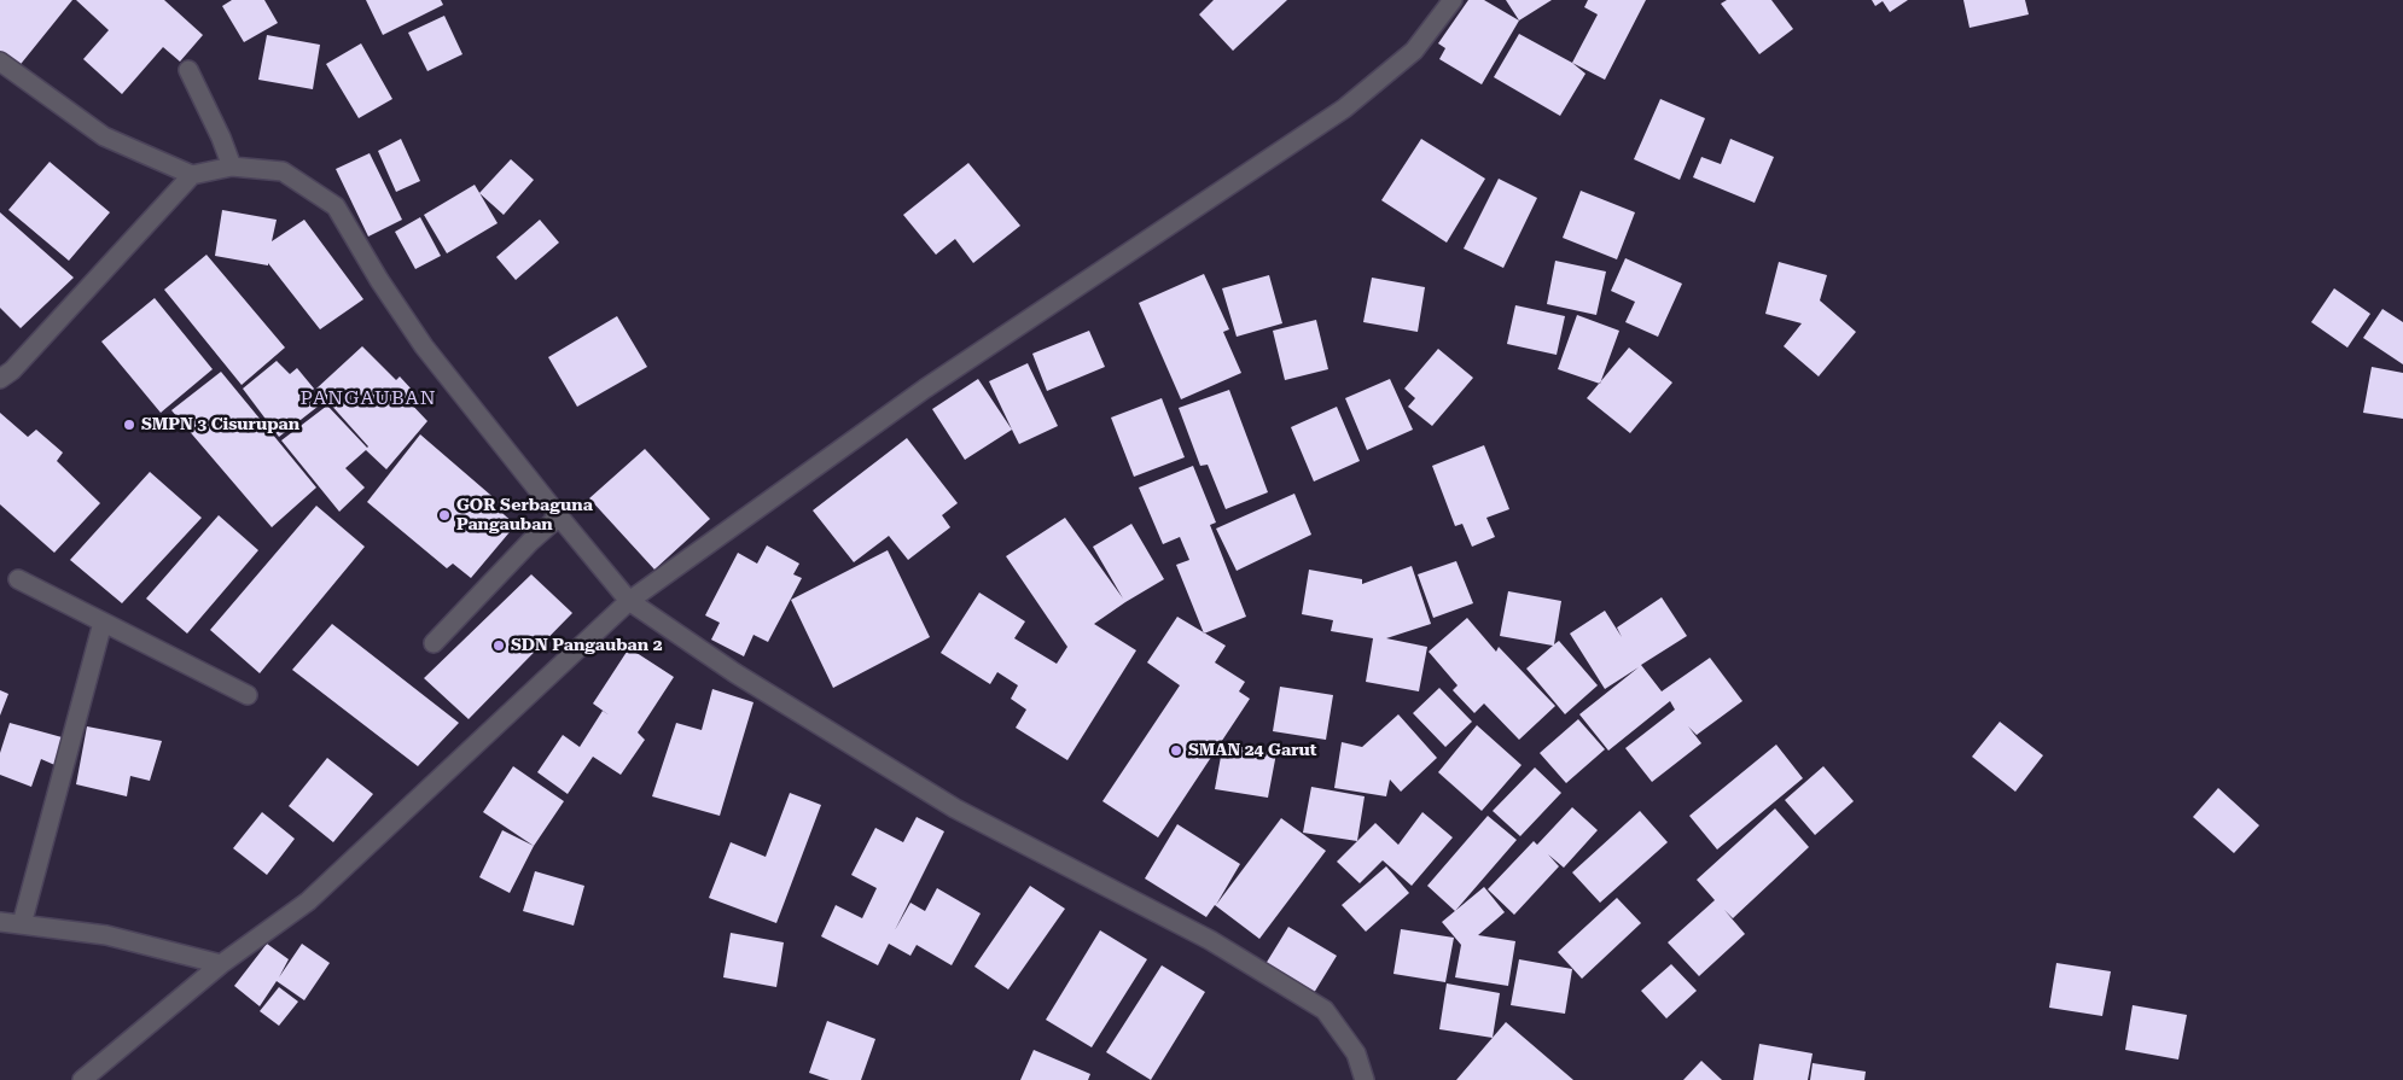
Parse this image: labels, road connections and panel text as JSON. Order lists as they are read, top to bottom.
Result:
{
  "districts": ["PANGAUBAN"],
  "places": [
    "SMPN 3 Cisurupan",
    "GOR Serbaguna Pangauban",
    "SDN Pangauban 2",
    "SMAN 24 Garut"
  ]
}
